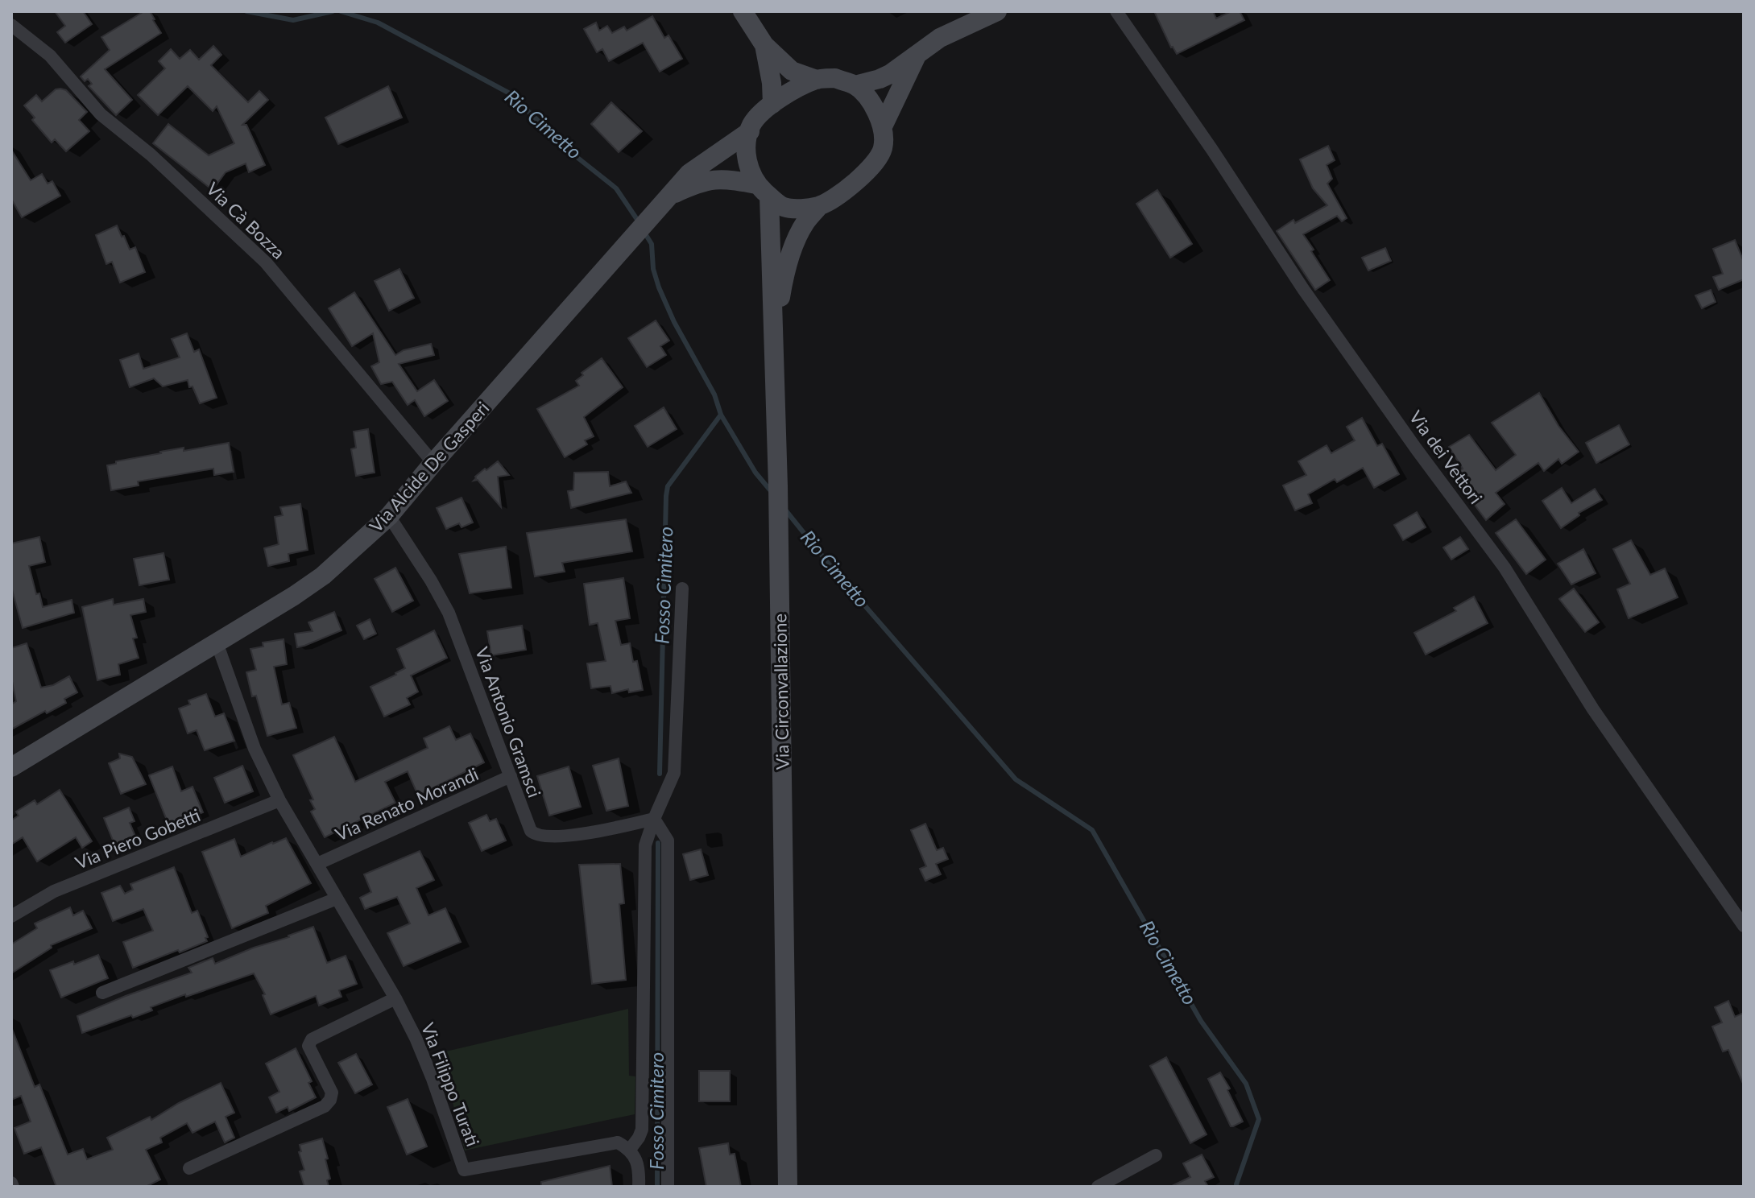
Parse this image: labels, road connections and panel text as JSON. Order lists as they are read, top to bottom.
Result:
{
  "streets": {
    "main road": ["Via Alcide De Gasperi", "Via Circonvallazione"],
    "street": [
      "Via Cà Bozza",
      "Via dei Vettori",
      "Via Antonio Gramsci",
      "Via Renato Morandi",
      "Via Piero Gobetti",
      "Via Filippo Turati"
    ]
  },
  "crossings": [
    ["Via Cà Bozza", "Via Alcide De Gasperi"],
    ["Via Alcide De Gasperi", "Via Circonvallazione"],
    ["Via Alcide De Gasperi", "Via Antonio Gramsci"],
    ["Via Alcide De Gasperi", "Via Filippo Turati"],
    ["Via Antonio Gramsci", "Via Renato Morandi"],
    ["Via Renato Morandi", "Via Filippo Turati"],
    ["Via Piero Gobetti", "Via Filippo Turati"]
  ],
  "water": ["Rio Cimetto", "Fosso Cimitero"]
}
